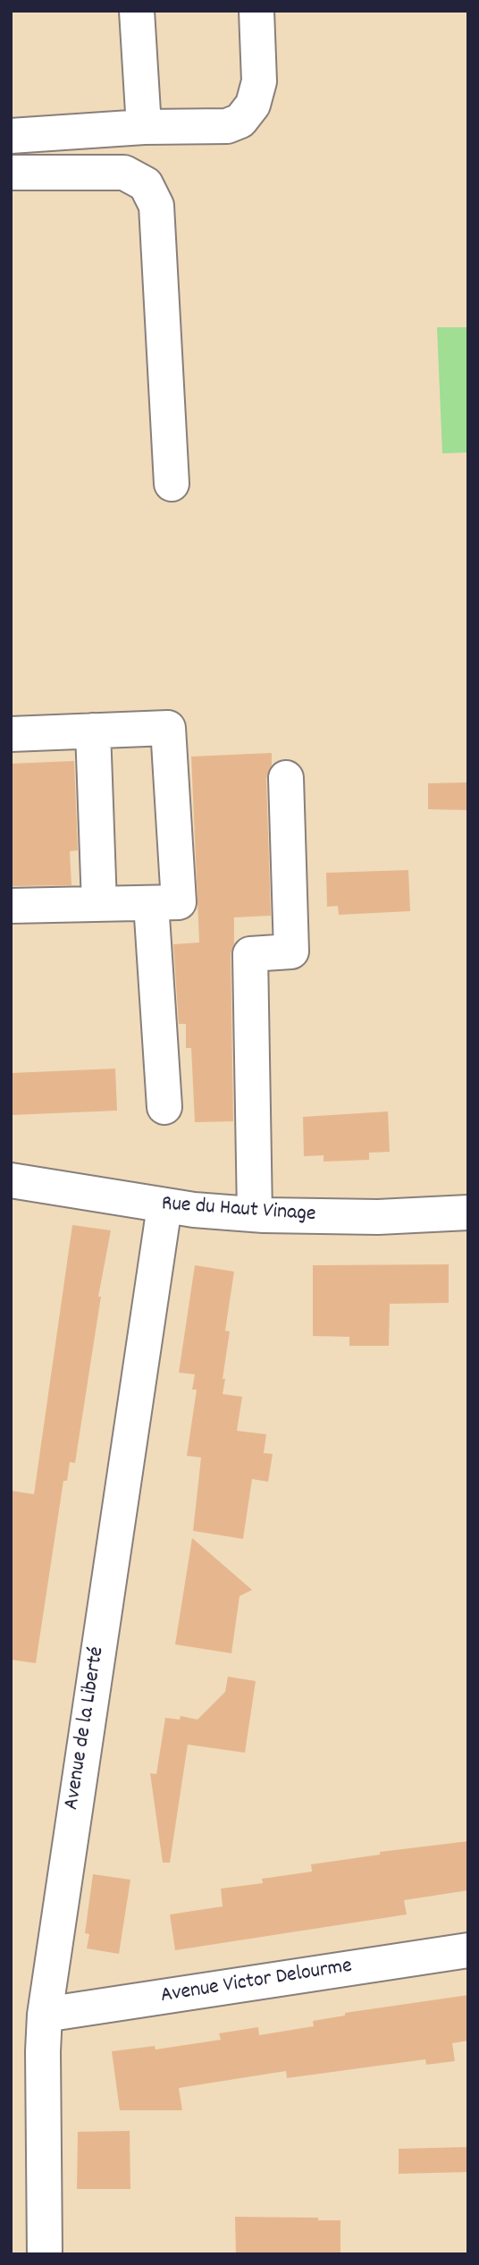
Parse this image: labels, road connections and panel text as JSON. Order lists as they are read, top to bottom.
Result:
{
  "streets": {
    "street": ["Rue du Haut Vinage", "Avenue de la Liberté", "Avenue Victor Delourme"]
  },
  "crossings": [
    ["Rue du Haut Vinage", "Avenue de la Liberté"],
    ["Avenue de la Liberté", "Avenue Victor Delourme"]
  ]
}
